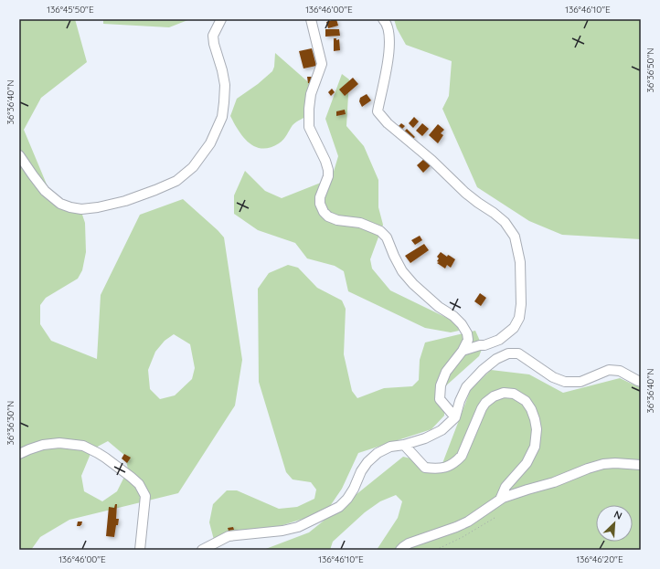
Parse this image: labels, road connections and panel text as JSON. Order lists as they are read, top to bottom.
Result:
{
  "north": "top right",
  "coordinates": [
    "136°45'50\"E",
    "136°46'00\"E",
    "136°46'10\"E",
    "36°36'50\"N",
    "36°36'40\"N",
    "36°36'30\"N",
    "136°46'20\"E"
  ]
}
